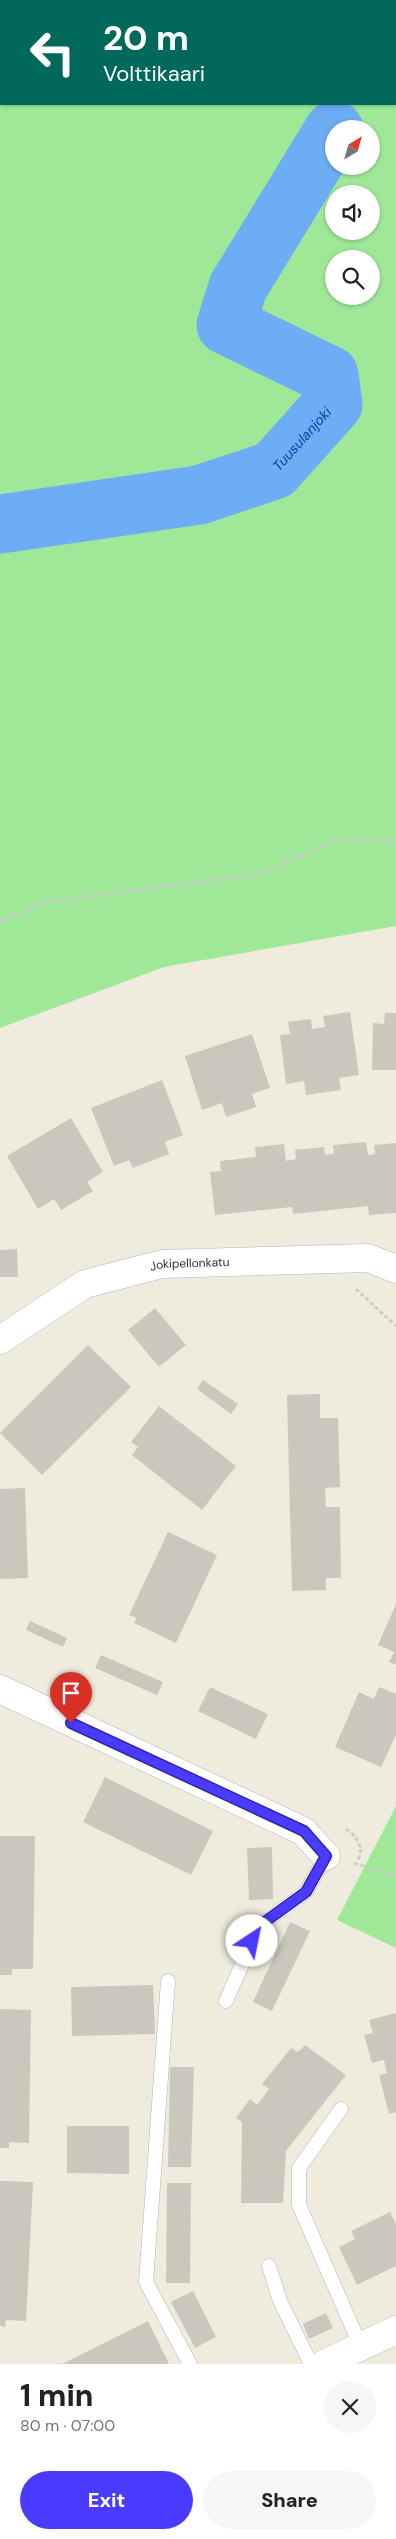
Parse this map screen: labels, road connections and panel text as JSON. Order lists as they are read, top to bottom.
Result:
{
  "streets": {
    "street": ["Jokipellonkatu"]
  },
  "water": ["Tuusulanjoki"],
  "north": "top right",
  "page": {
    "turn": ["20 m", "Volttikaari"],
    "heading": ["1 min", "80 m · 07:00"],
    "buttons": ["Exit", "Share"]
  }
}
